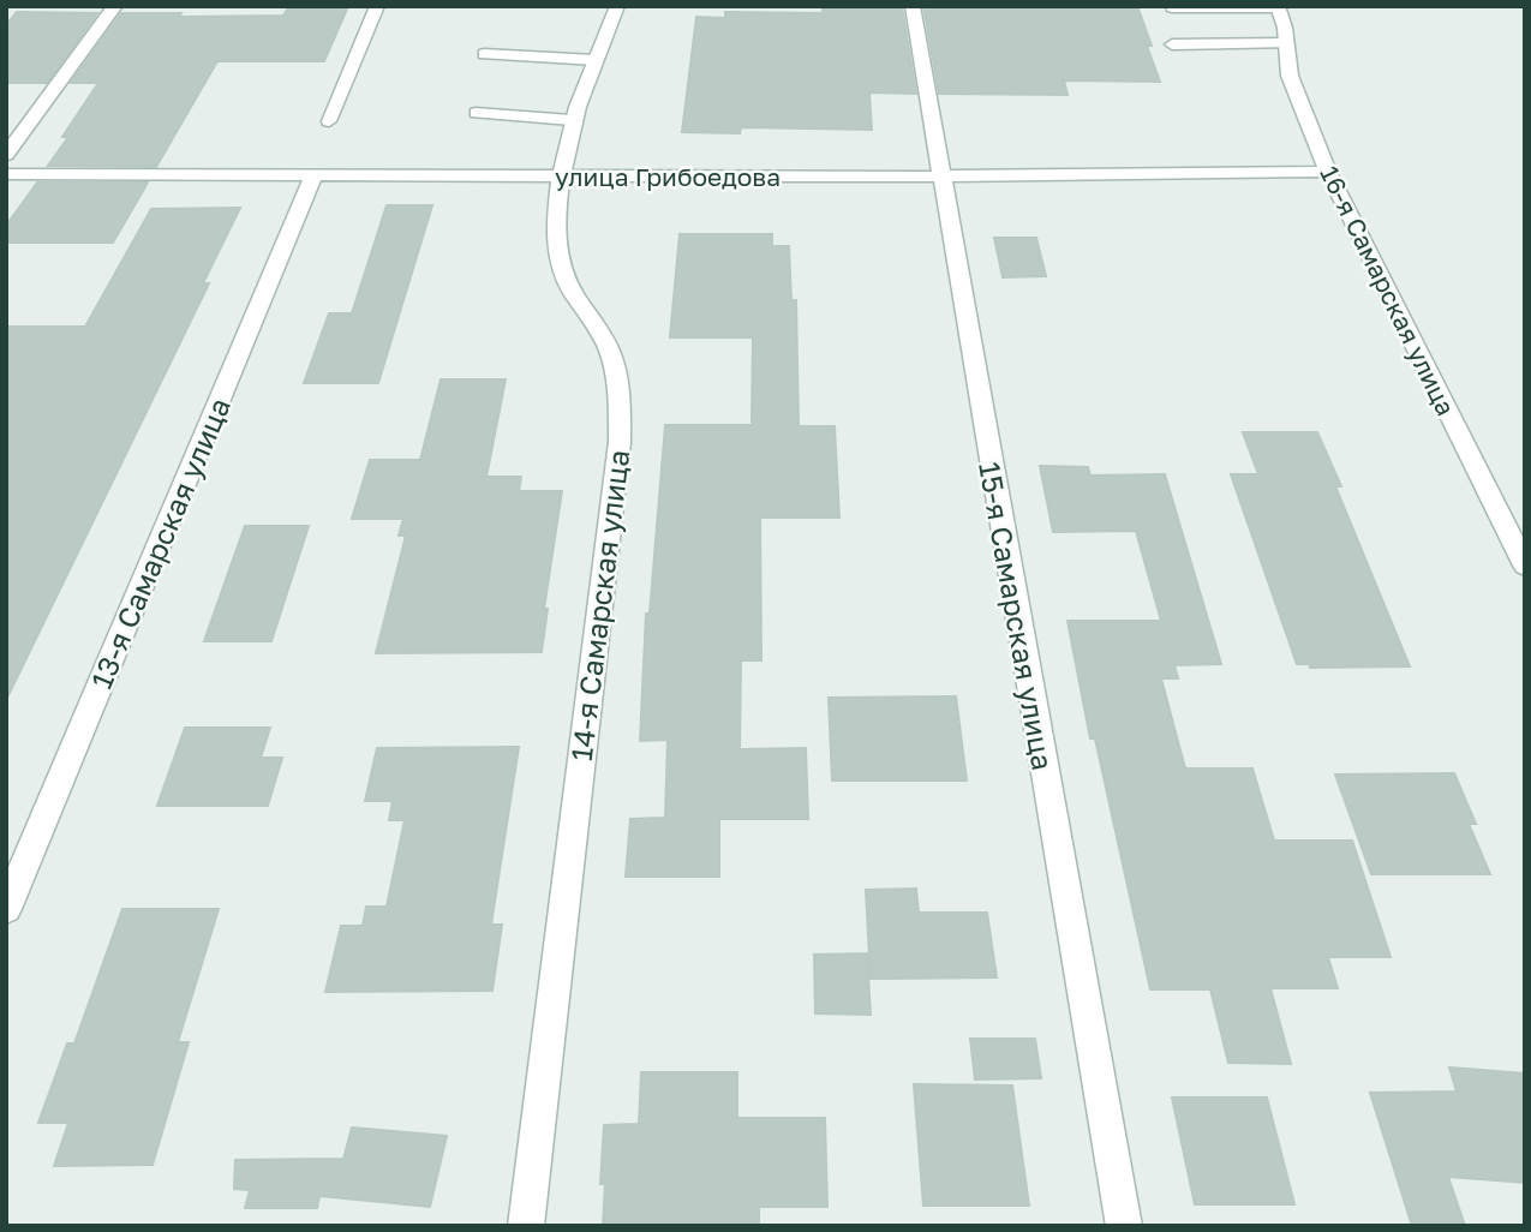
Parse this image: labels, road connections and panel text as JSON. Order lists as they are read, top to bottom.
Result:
{
  "streets": {
    "street": [
      "улица Грибоедова",
      "16-я Самарская улица",
      "13-я Самарская улица",
      "14-я Самарская улица",
      "15-я Самарская улица"
    ]
  },
  "crossings": [
    ["улица Грибоедова", "16-я Самарская улица"],
    ["улица Грибоедова", "13-я Самарская улица"],
    ["улица Грибоедова", "14-я Самарская улица"],
    ["улица Грибоедова", "15-я Самарская улица"]
  ]
}
